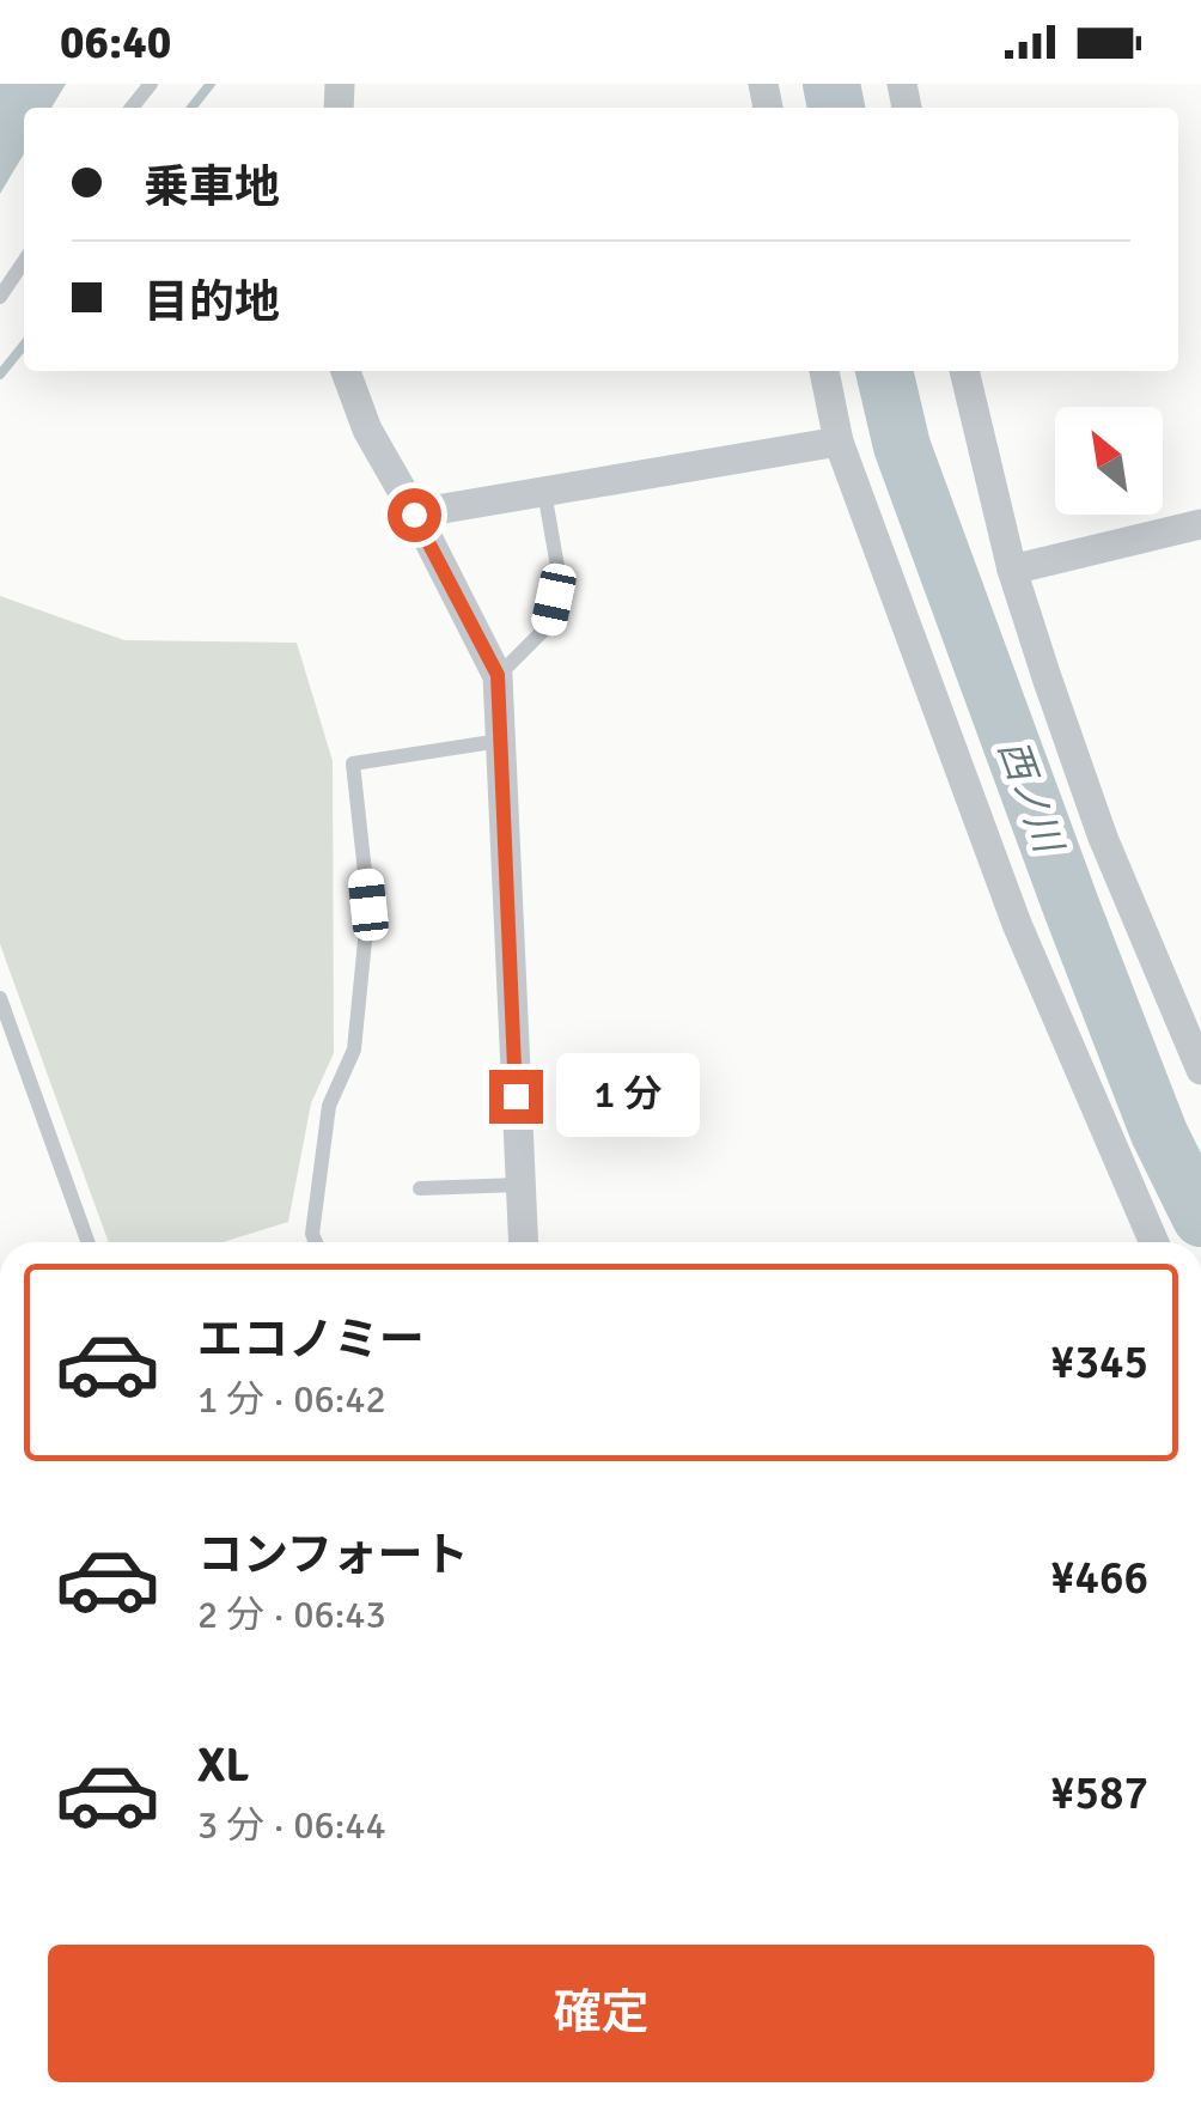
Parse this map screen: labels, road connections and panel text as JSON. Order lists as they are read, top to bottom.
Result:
{
  "water": ["西ノ川"],
  "north": "top left",
  "page": {
    "status": "06:40",
    "banner": ["乗車地", "目的地"],
    "bubble": "1 分",
    "list": [
      {
        "name": "エコノミー",
        "note": "1 分 · 06:42",
        "value": "¥345"
      },
      {
        "name": "コンフォート",
        "note": "2 分 · 06:43",
        "value": "¥466"
      },
      {
        "name": "XL",
        "note": "3 分 · 06:44",
        "value": "¥587"
      }
    ],
    "buttons": "確定"
  }
}
